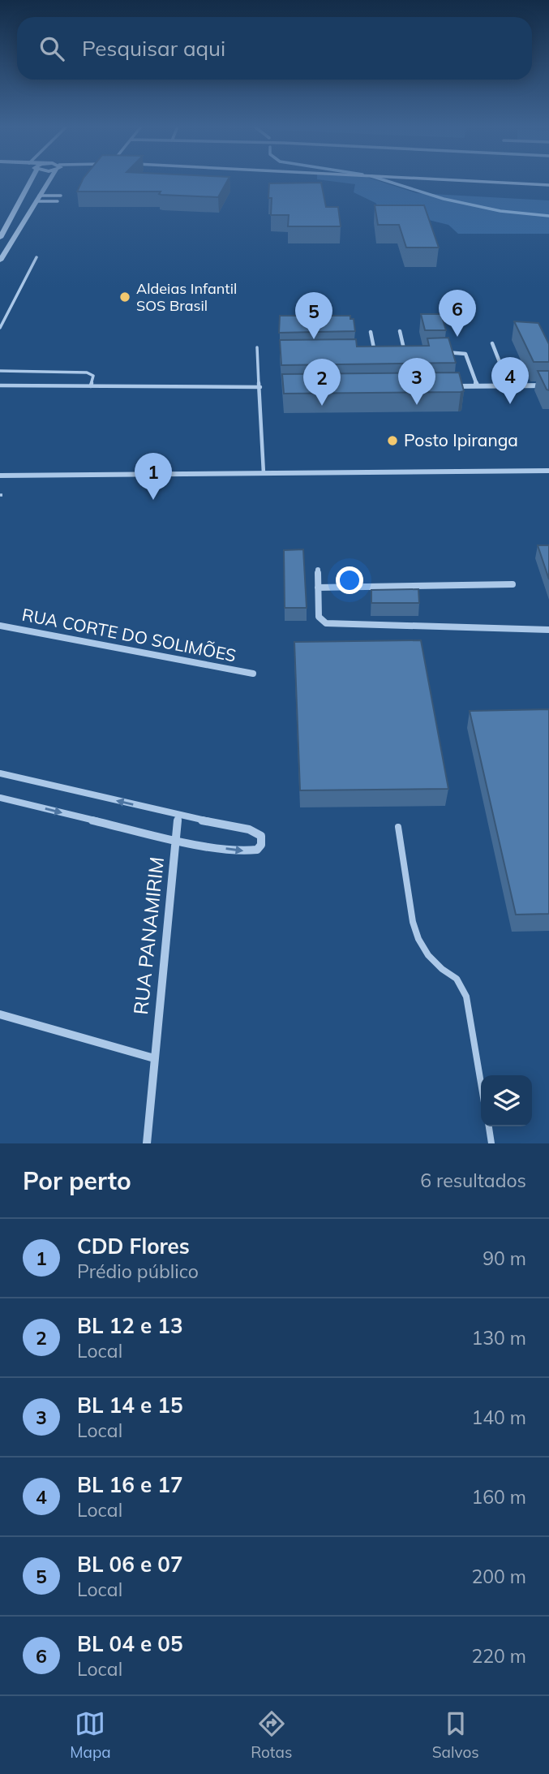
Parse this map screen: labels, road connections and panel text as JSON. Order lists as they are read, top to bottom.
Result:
{
  "streets": {
    "street": ["RUA CORTE DO SOLIMÕES", "RUA PANAMIRIM"]
  },
  "places": ["Aldeias Infantil SOS Brasil", "Posto Ipiranga"],
  "page": {
    "search": "Pesquisar aqui",
    "pins": [
      "6",
      "5",
      "4",
      "3",
      "2",
      "1"
    ],
    "heading": ["Por perto", "6 resultados"],
    "list": [
      {
        "mark": "1",
        "name": "CDD Flores",
        "note": "Prédio público",
        "value": "90 m"
      },
      {
        "mark": "2",
        "name": "BL 12 e 13",
        "note": "Local",
        "value": "130 m"
      },
      {
        "mark": "3",
        "name": "BL 14 e 15",
        "note": "Local",
        "value": "140 m"
      },
      {
        "mark": "4",
        "name": "BL 16 e 17",
        "note": "Local",
        "value": "160 m"
      },
      {
        "mark": "5",
        "name": "BL 06 e 07",
        "note": "Local",
        "value": "200 m"
      },
      {
        "mark": "6",
        "name": "BL 04 e 05",
        "note": "Local",
        "value": "220 m"
      }
    ],
    "nav": ["Mapa", "Rotas", "Salvos"]
  }
}
